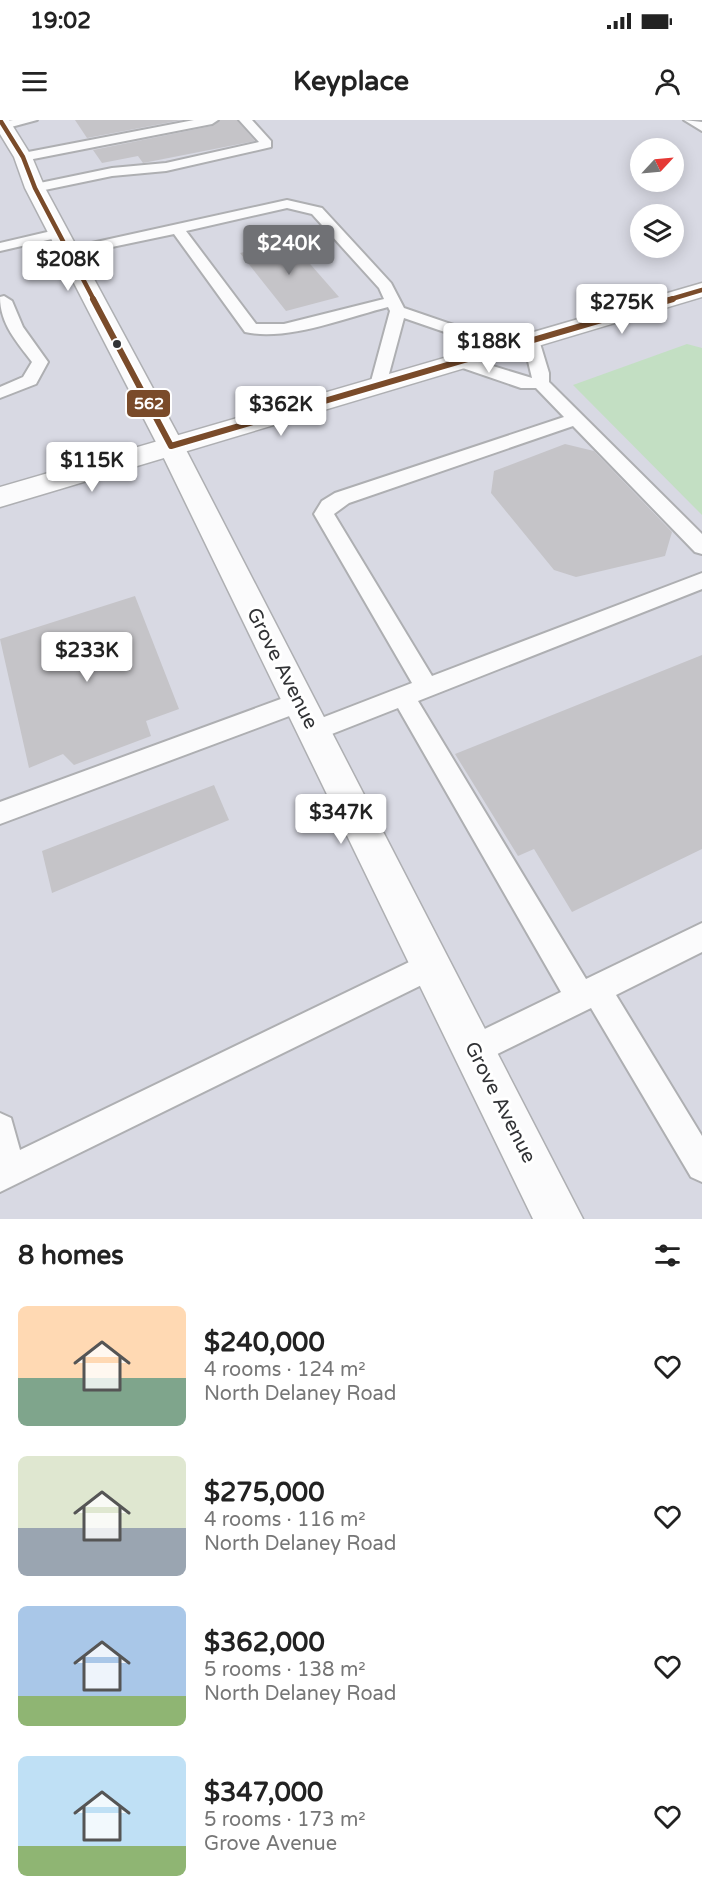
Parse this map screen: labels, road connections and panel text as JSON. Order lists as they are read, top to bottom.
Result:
{
  "streets": {
    "street": ["Grove Avenue"]
  },
  "lines": ["transit line 562"],
  "north": "top right",
  "page": {
    "status": "19:02",
    "header": "Keyplace",
    "price": [
      "$240K",
      "$208K",
      "$275K",
      "$188K",
      "$362K",
      "$115K",
      "$233K",
      "$347K"
    ],
    "heading": "8 homes",
    "list": [
      {
        "name": "$240,000",
        "note": "4 rooms · 124 m² · North Delaney Road"
      },
      {
        "name": "$275,000",
        "note": "4 rooms · 116 m² · North Delaney Road"
      },
      {
        "name": "$362,000",
        "note": "5 rooms · 138 m² · North Delaney Road"
      },
      {
        "name": "$347,000",
        "note": "5 rooms · 173 m² · Grove Avenue"
      }
    ]
  }
}
